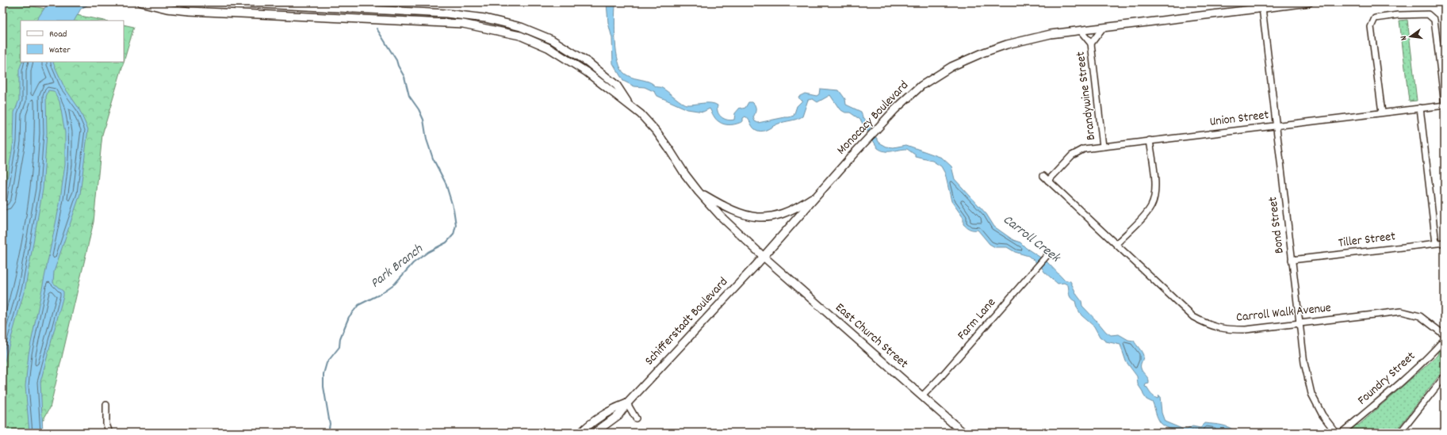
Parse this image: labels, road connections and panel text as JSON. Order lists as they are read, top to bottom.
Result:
{
  "streets": {
    "main road": ["Monocacy Boulevard", "Schifferstadt Boulevard", "East Church Street"],
    "street": [
      "Brandywine Street",
      "Union Street",
      "Bond Street",
      "Tiller Street",
      "Carroll Walk Avenue",
      "Farm Lane",
      "Foundry Street"
    ]
  },
  "crossings": [
    ["Brandywine Street", "Monocacy Boulevard"],
    ["Brandywine Street", "Union Street"],
    ["Monocacy Boulevard", "Bond Street"],
    ["Monocacy Boulevard", "Schifferstadt Boulevard"],
    ["Monocacy Boulevard", "East Church Street"],
    ["Union Street", "Bond Street"],
    ["Union Street", "Carroll Walk Avenue"],
    ["Bond Street", "Tiller Street"],
    ["Bond Street", "Carroll Walk Avenue"],
    ["Farm Lane", "East Church Street"],
    ["Schifferstadt Boulevard", "East Church Street"]
  ],
  "water": ["Carroll Creek", "Park Branch"],
  "legend": ["Road", "Water"],
  "north": "left"
}
